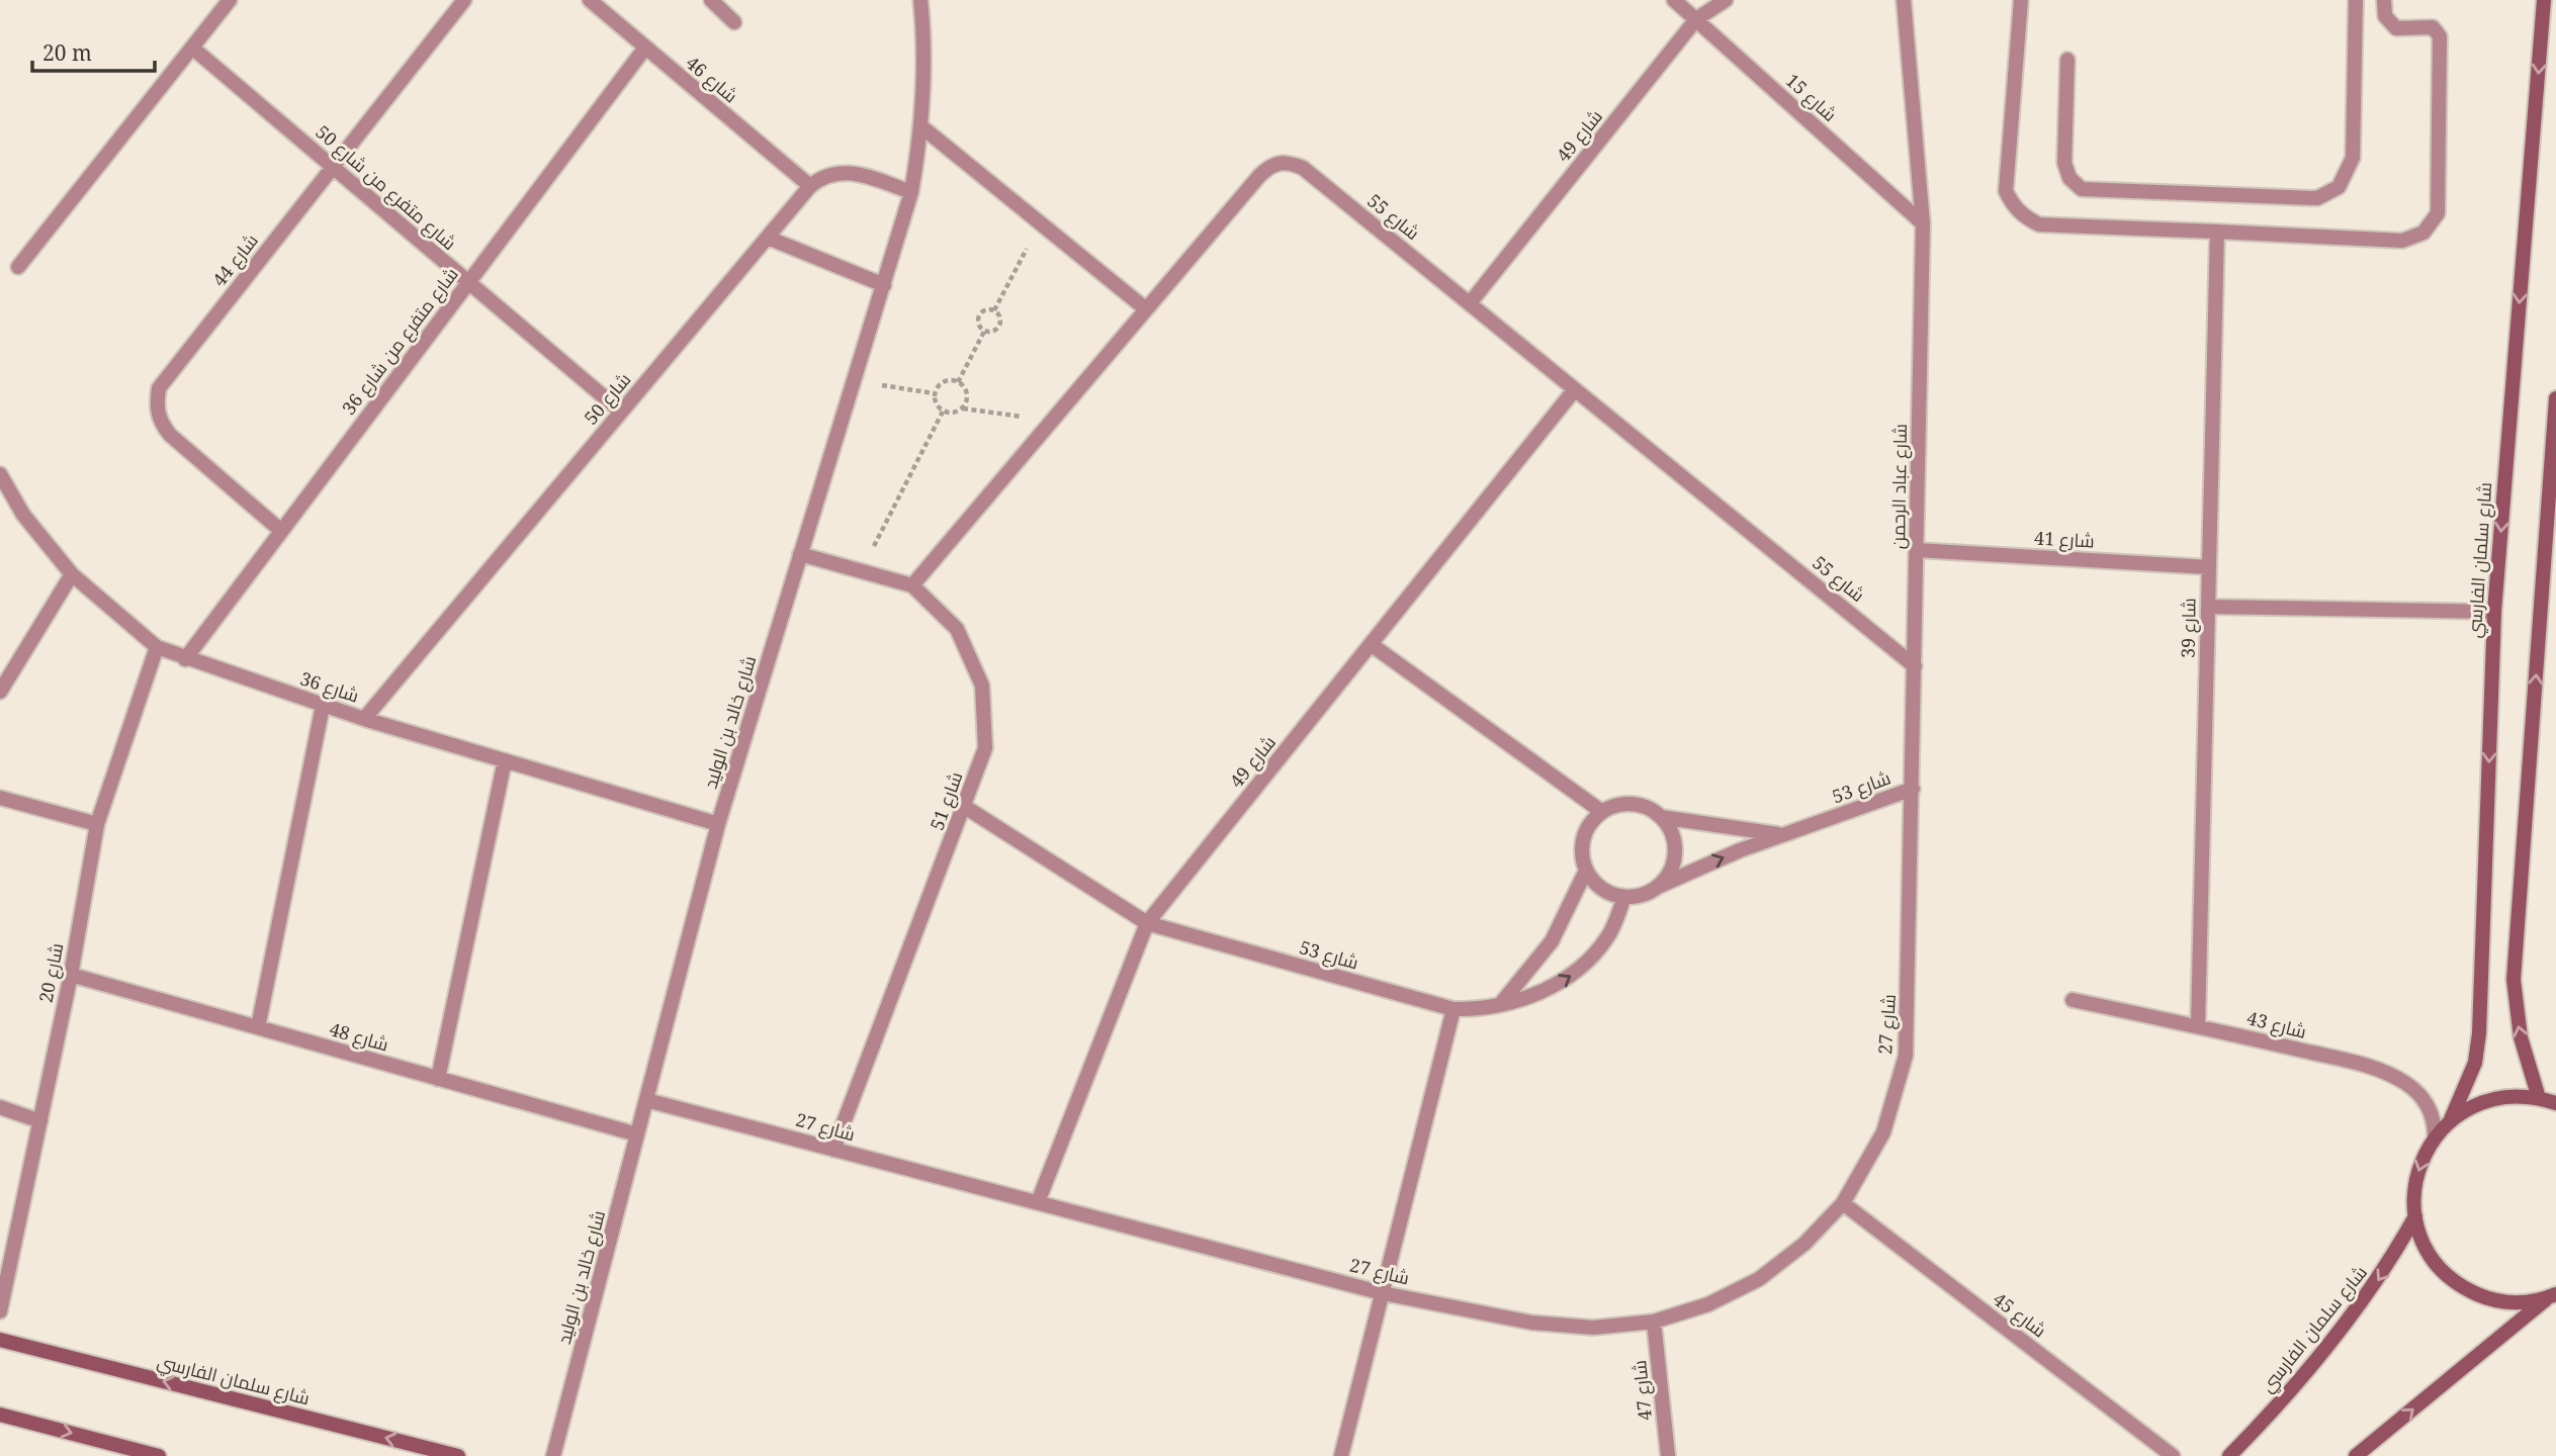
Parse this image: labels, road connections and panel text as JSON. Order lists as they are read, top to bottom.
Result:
{
  "streets": {
    "street": [
      "شارع 46",
      "شارع 15",
      "شارع 49",
      "شارع متفرع من شارع 50",
      "شارع 55",
      "شارع 44",
      "شارع متفرع من شارع 36",
      "شارع 50",
      "شارع عباد الرحمن",
      "شارع 41",
      "شارع سلمان الفارسي",
      "شارع 39",
      "شارع 36",
      "شارع خالد بن الوليد",
      "شارع 53",
      "شارع 51",
      "شارع 20",
      "شارع 27",
      "شارع 43",
      "شارع 48",
      "شارع 45",
      "شارع 47"
    ]
  },
  "crossings": [
    ["شارع 46", "شارع متفرع من شارع 36"],
    ["شارع 46", "شارع 50"],
    ["شارع 15", "شارع 49"],
    ["شارع 15", "شارع عباد الرحمن"],
    ["شارع 49", "شارع 55"],
    ["شارع 49", "شارع 53"],
    ["شارع 49", "شارع 27"],
    ["شارع متفرع من شارع 50", "شارع 44"],
    ["شارع متفرع من شارع 50", "شارع متفرع من شارع 36"],
    ["شارع متفرع من شارع 50", "شارع 50"],
    ["شارع 55", "شارع عباد الرحمن"],
    ["شارع 55", "شارع 51"],
    ["شارع 44", "شارع متفرع من شارع 36"],
    ["شارع متفرع من شارع 36", "شارع 36"],
    ["شارع 50", "شارع 36"],
    ["شارع 50", "شارع خالد بن الوليد"],
    ["شارع عباد الرحمن", "شارع 41"],
    ["شارع عباد الرحمن", "شارع 53"],
    ["شارع عباد الرحمن", "شارع 27"],
    ["شارع 41", "شارع 39"],
    ["شارع 39", "شارع 43"],
    ["شارع 36", "شارع خالد بن الوليد"],
    ["شارع 36", "شارع 20"],
    ["شارع خالد بن الوليد", "شارع 51"],
    ["شارع خالد بن الوليد", "شارع 27"],
    ["شارع خالد بن الوليد", "شارع 48"],
    ["شارع 53", "شارع 51"],
    ["شارع 51", "شارع 27"],
    ["شارع 20", "شارع 48"],
    ["شارع 27", "شارع 45"],
    ["شارع 27", "شارع 47"]
  ],
  "scale_bar": "20 m"
}
